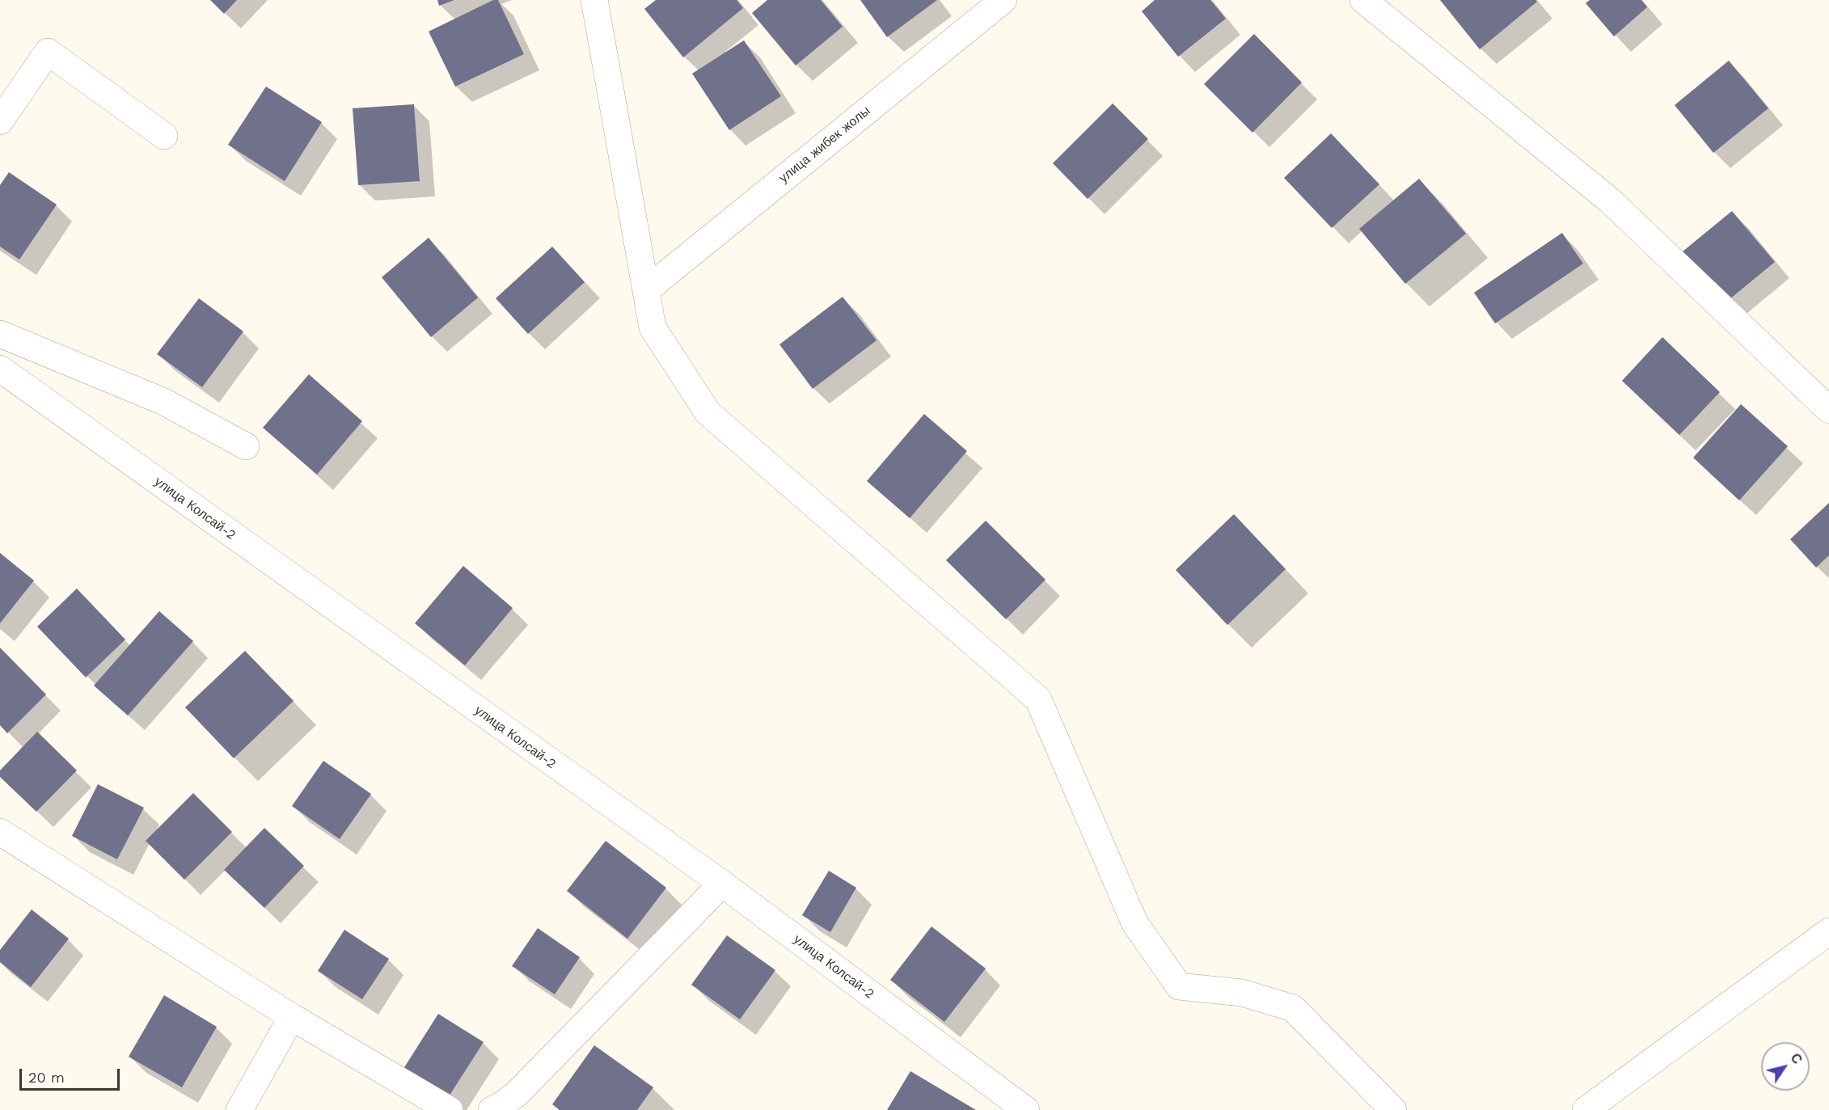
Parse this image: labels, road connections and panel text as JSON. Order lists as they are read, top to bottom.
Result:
{
  "streets": {
    "street": ["улица жибек жолы", "улица Колсай-2"]
  },
  "scale_bar": "20 m",
  "north": "top right"
}
